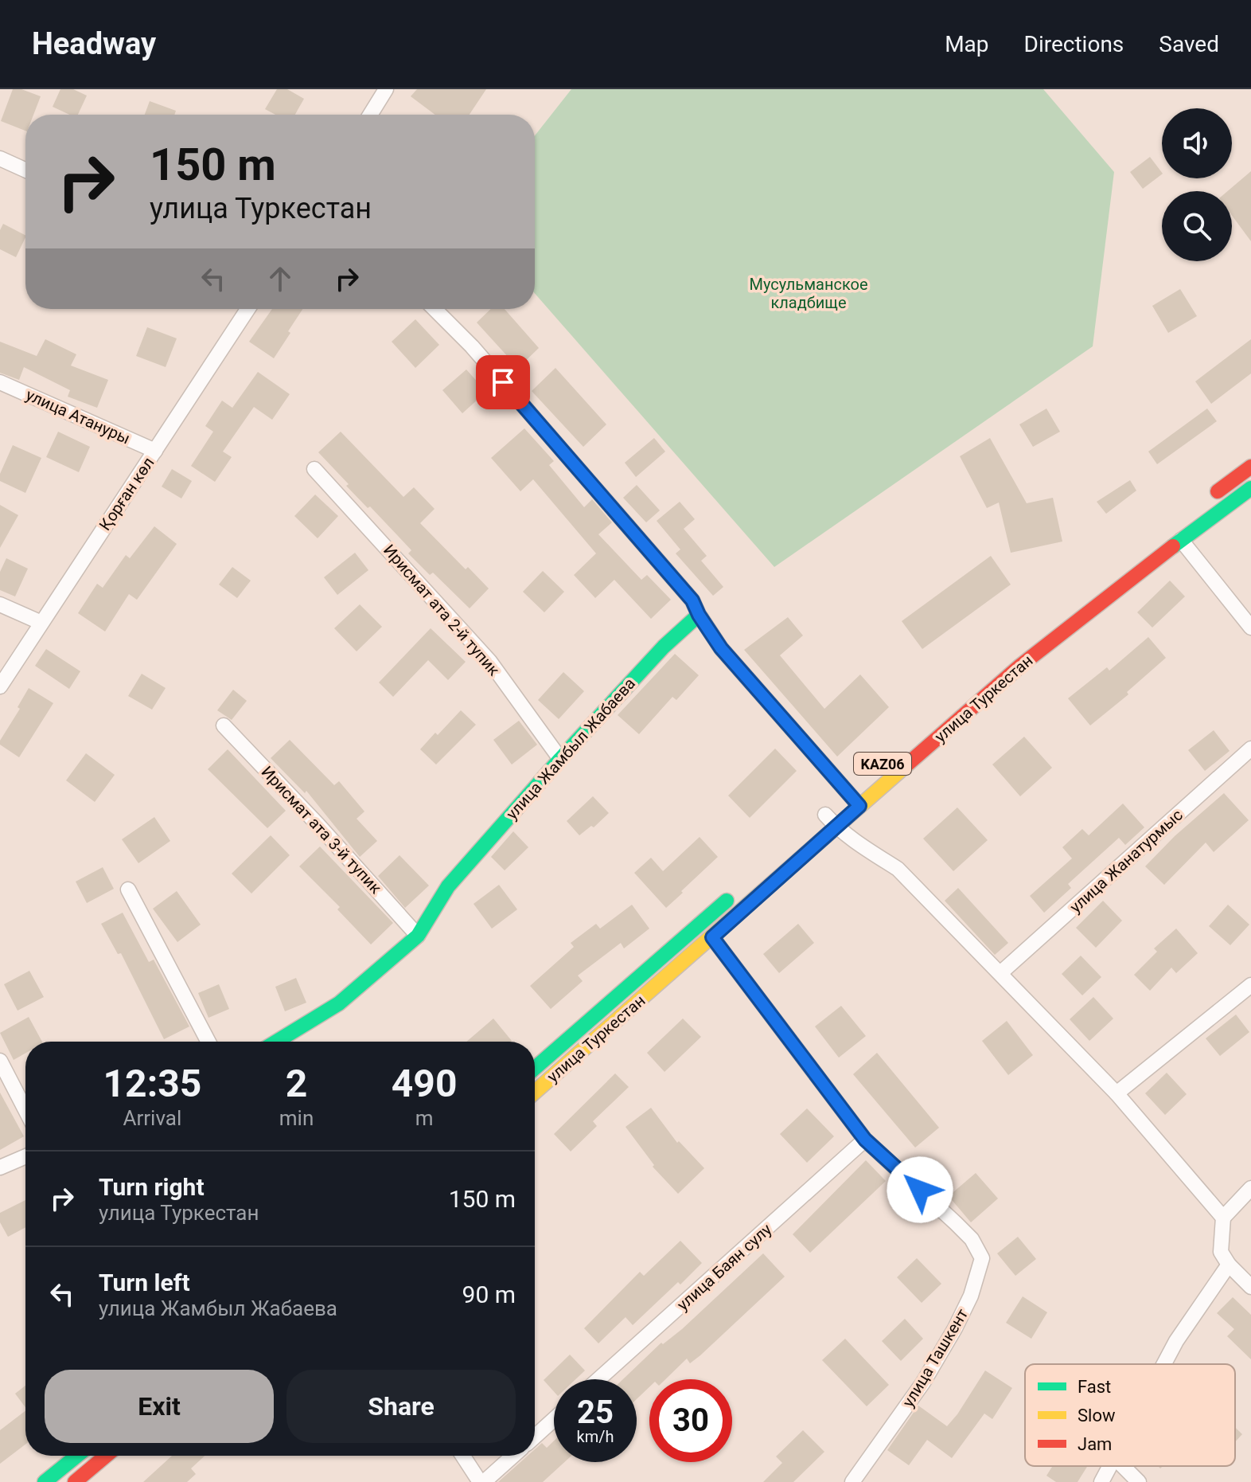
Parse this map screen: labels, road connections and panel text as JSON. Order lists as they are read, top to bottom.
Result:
{
  "streets": {
    "main road": ["улица Туркестан", "улица Жамбыл Жабаева", "KАZ06"],
    "street": [
      "улица Атануры",
      "Қорған көл",
      "Ирисмат ата 2-й тупик",
      "Ирисмат ата 3-й тупик",
      "улица Жанатурмыс",
      "улица Баян сулу",
      "улица Ташкент"
    ]
  },
  "crossings": [
    ["улица Атануры", "Қорған көл"],
    ["Ирисмат ата 2-й тупик", "улица Жамбыл Жабаева"],
    ["улица Туркестан", "улица Ташкент"],
    ["улица Жамбыл Жабаева", "Ирисмат ата 3-й тупик"],
    ["улица Баян сулу", "улица Ташкент"]
  ],
  "parks": ["Мусульманское кладбище"],
  "legend": ["Fast", "Slow", "Jam"],
  "page": {
    "header": "Headway",
    "nav": ["Map", "Directions", "Saved"],
    "turn": ["150 m", "улица Туркестан"],
    "eta": [
      "12:35",
      "Arrival",
      "2",
      "min",
      "490",
      "m"
    ],
    "list": [
      {
        "name": "Turn right",
        "note": "улица Туркестан",
        "value": "150 m"
      },
      {
        "name": "Turn left",
        "note": "улица Жамбыл Жабаева",
        "value": "90 m"
      }
    ],
    "buttons": ["Exit", "Share"],
    "speed": "25 km/h",
    "limit": "30"
  }
}
